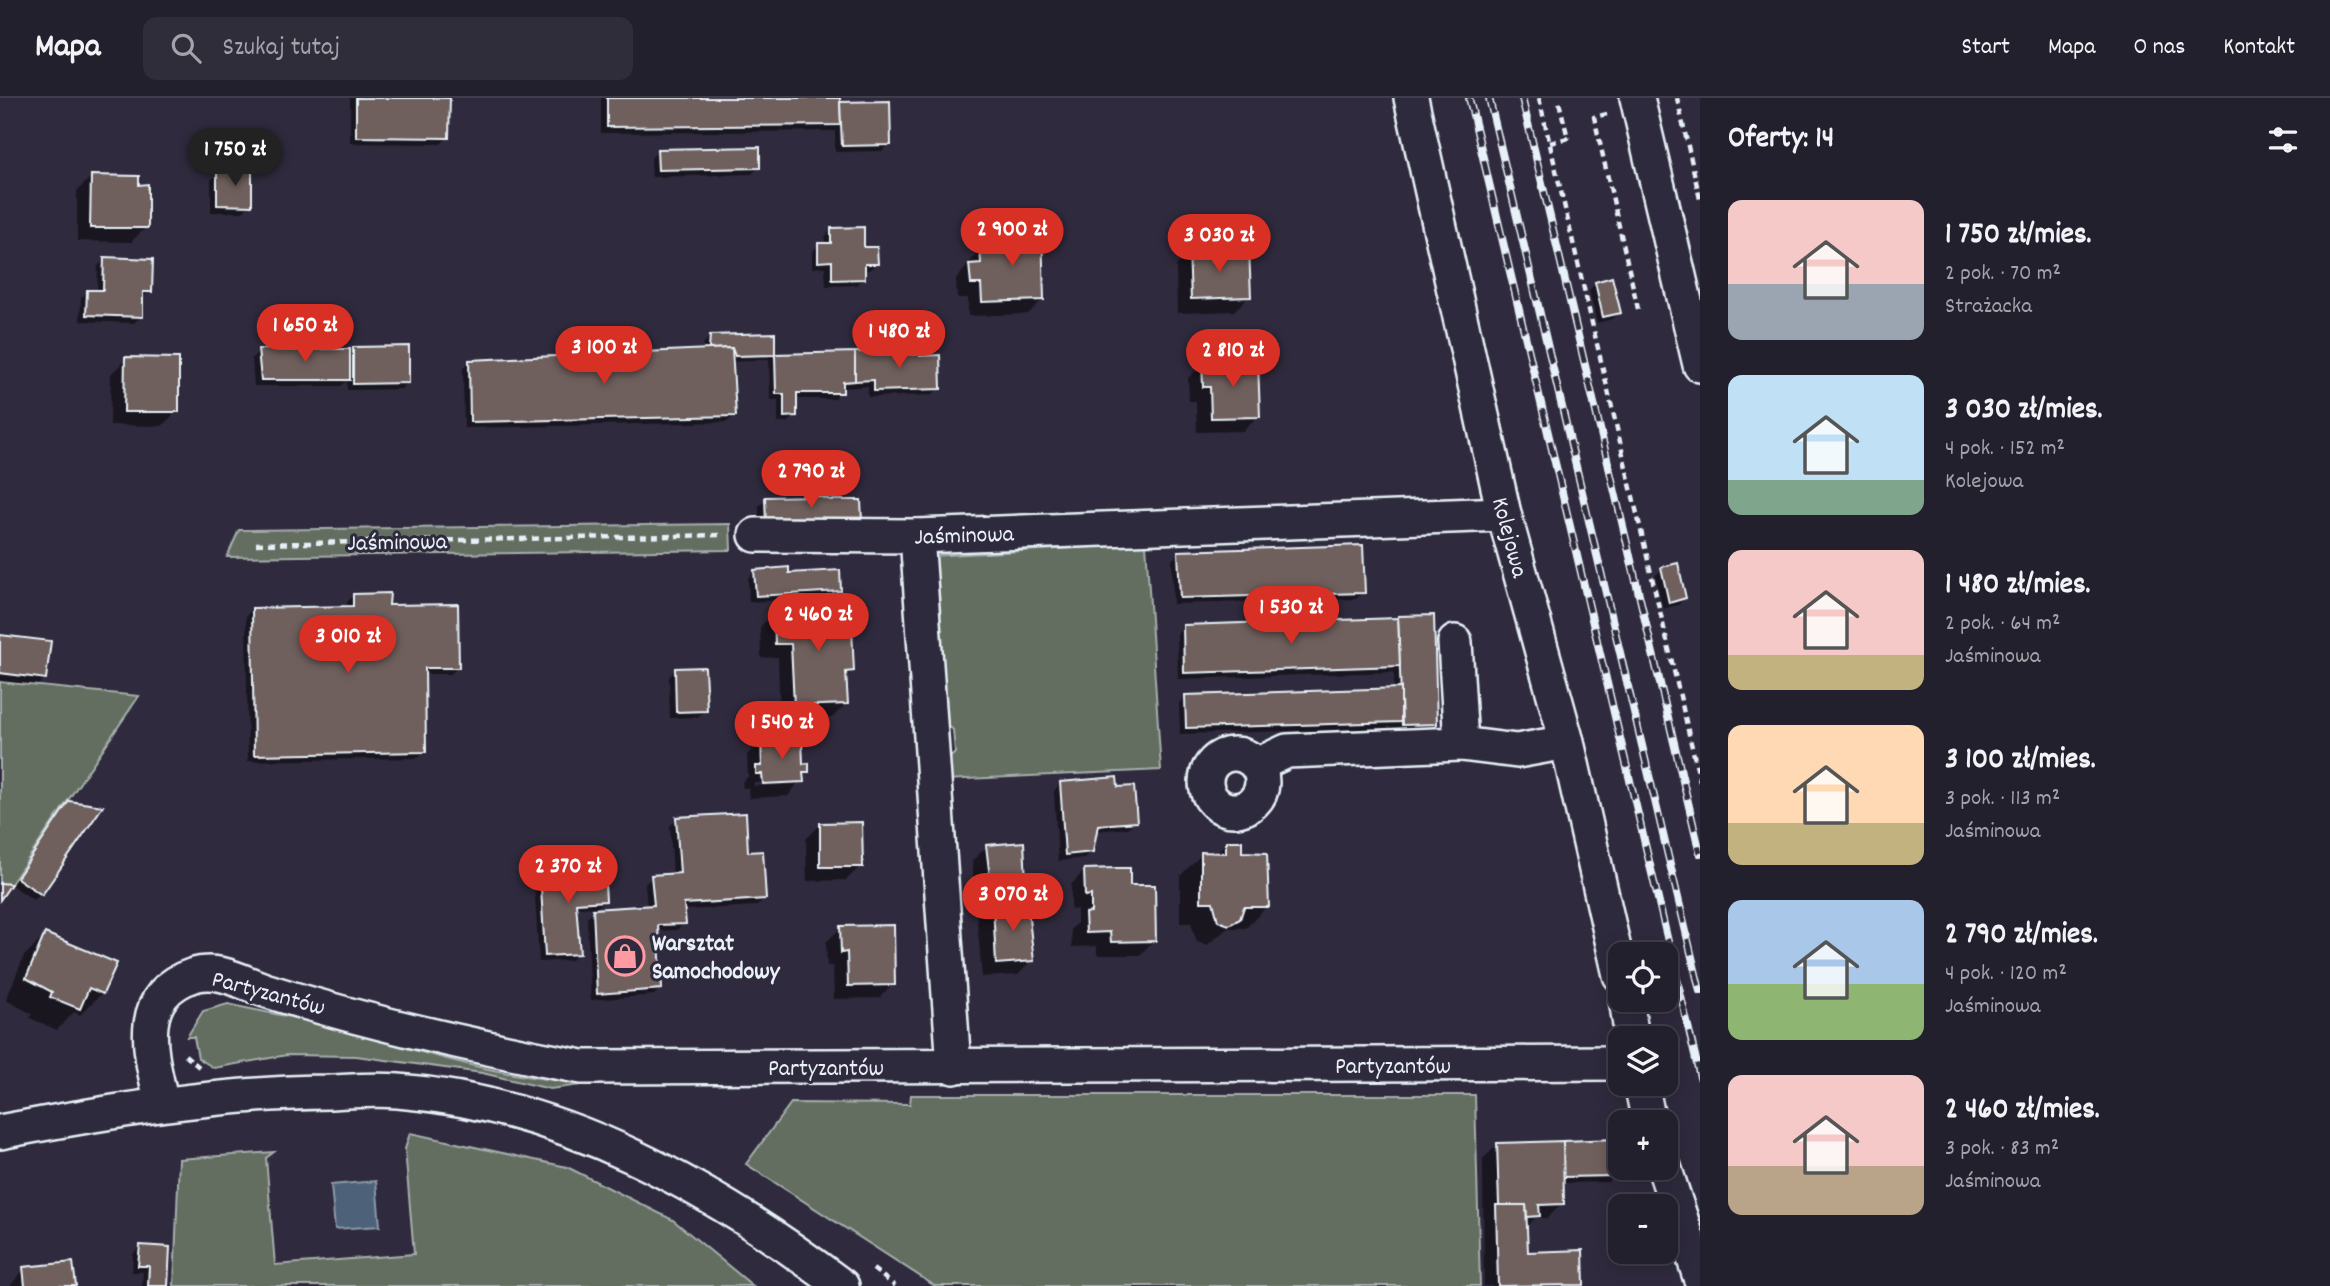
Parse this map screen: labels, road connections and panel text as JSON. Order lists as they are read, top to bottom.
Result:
{
  "streets": {
    "street": ["Jaśminowa", "Kolejowa", "Partyzantów"]
  },
  "crossings": [
    ["Jaśminowa", "Kolejowa"]
  ],
  "places": {
    "shop": ["Warsztat Samochodowy"]
  },
  "page": {
    "header": "Mapa",
    "search": "Szukaj tutaj",
    "nav": [
      "Start",
      "Mapa",
      "O nas",
      "Kontakt"
    ],
    "heading": "Oferty: 14",
    "price": [
      "1 750 zł",
      "2 900 zł",
      "3 030 zł",
      "1 650 zł",
      "1 480 zł",
      "3 100 zł",
      "2 810 zł",
      "2 790 zł",
      "1 530 zł",
      "2 460 zł",
      "3 010 zł",
      "1 540 zł",
      "2 370 zł",
      "3 070 zł"
    ],
    "list": [
      {
        "name": "1 750 zł/mies.",
        "note": "2 pok. · 70 m² · Strażacka"
      },
      {
        "name": "3 030 zł/mies.",
        "note": "4 pok. · 152 m² · Kolejowa"
      },
      {
        "name": "1 480 zł/mies.",
        "note": "2 pok. · 64 m² · Jaśminowa"
      },
      {
        "name": "3 100 zł/mies.",
        "note": "3 pok. · 113 m² · Jaśminowa"
      },
      {
        "name": "2 790 zł/mies.",
        "note": "4 pok. · 120 m² · Jaśminowa"
      },
      {
        "name": "2 460 zł/mies.",
        "note": "3 pok. · 83 m² · Jaśminowa"
      }
    ],
    "map_buttons": ["+", "−"]
  }
}
